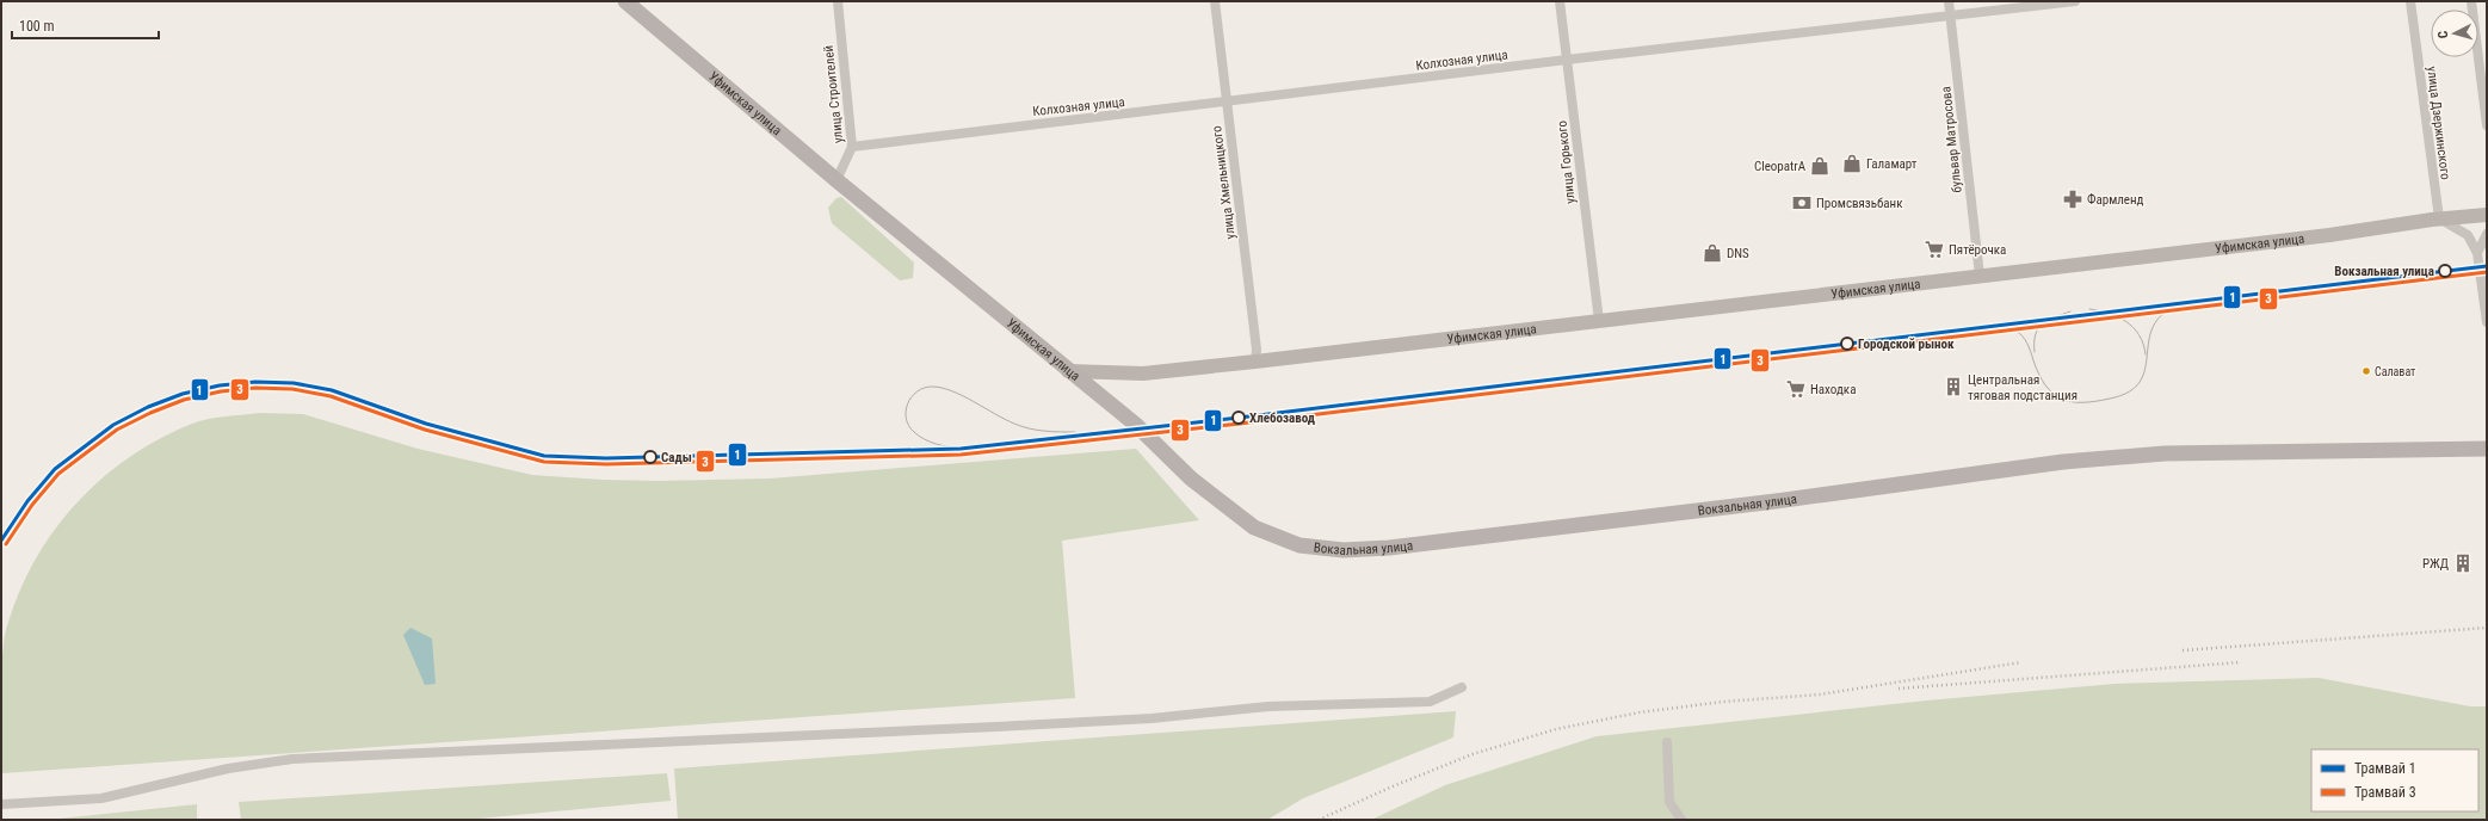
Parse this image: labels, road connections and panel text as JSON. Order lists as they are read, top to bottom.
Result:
{
  "streets": {
    "main road": ["Уфимская улица", "Вокзальная улица"],
    "street": [
      "Колхозная улица",
      "улица Строителей",
      "улица Дзержинского",
      "бульвар Матросова",
      "улица Горького",
      "улица Хмельницкого"
    ]
  },
  "crossings": [
    ["Колхозная улица", "улица Строителей"],
    ["Колхозная улица", "бульвар Матросова"],
    ["Колхозная улица", "улица Горького"],
    ["Колхозная улица", "улица Хмельницкого"],
    ["улица Строителей", "Уфимская улица"],
    ["Уфимская улица", "улица Дзержинского"],
    ["Уфимская улица", "бульвар Матросова"],
    ["Уфимская улица", "улица Горького"],
    ["Уфимская улица", "улица Хмельницкого"],
    ["Уфимская улица", "Вокзальная улица"]
  ],
  "places": {
    "shop": ["Галамарт", "CleopatrA", "DNS"],
    "pharmacy": ["Фармленд"],
    "bank": ["Промсвязьбанк"],
    "supermarket": ["Пятёрочка", "Находка"],
    "other": [
      "Вокзальная улица",
      "Городской рынок",
      "Салават",
      "Хлебозавод",
      "Сады"
    ],
    "building": ["Центральная тяговая подстанция", "РЖД"]
  },
  "lines": ["tram line 1", "tram line 3"],
  "legend": ["Трамвай 1", "Трамвай 3"],
  "scale_bar": "100 m",
  "north": "left"
}
